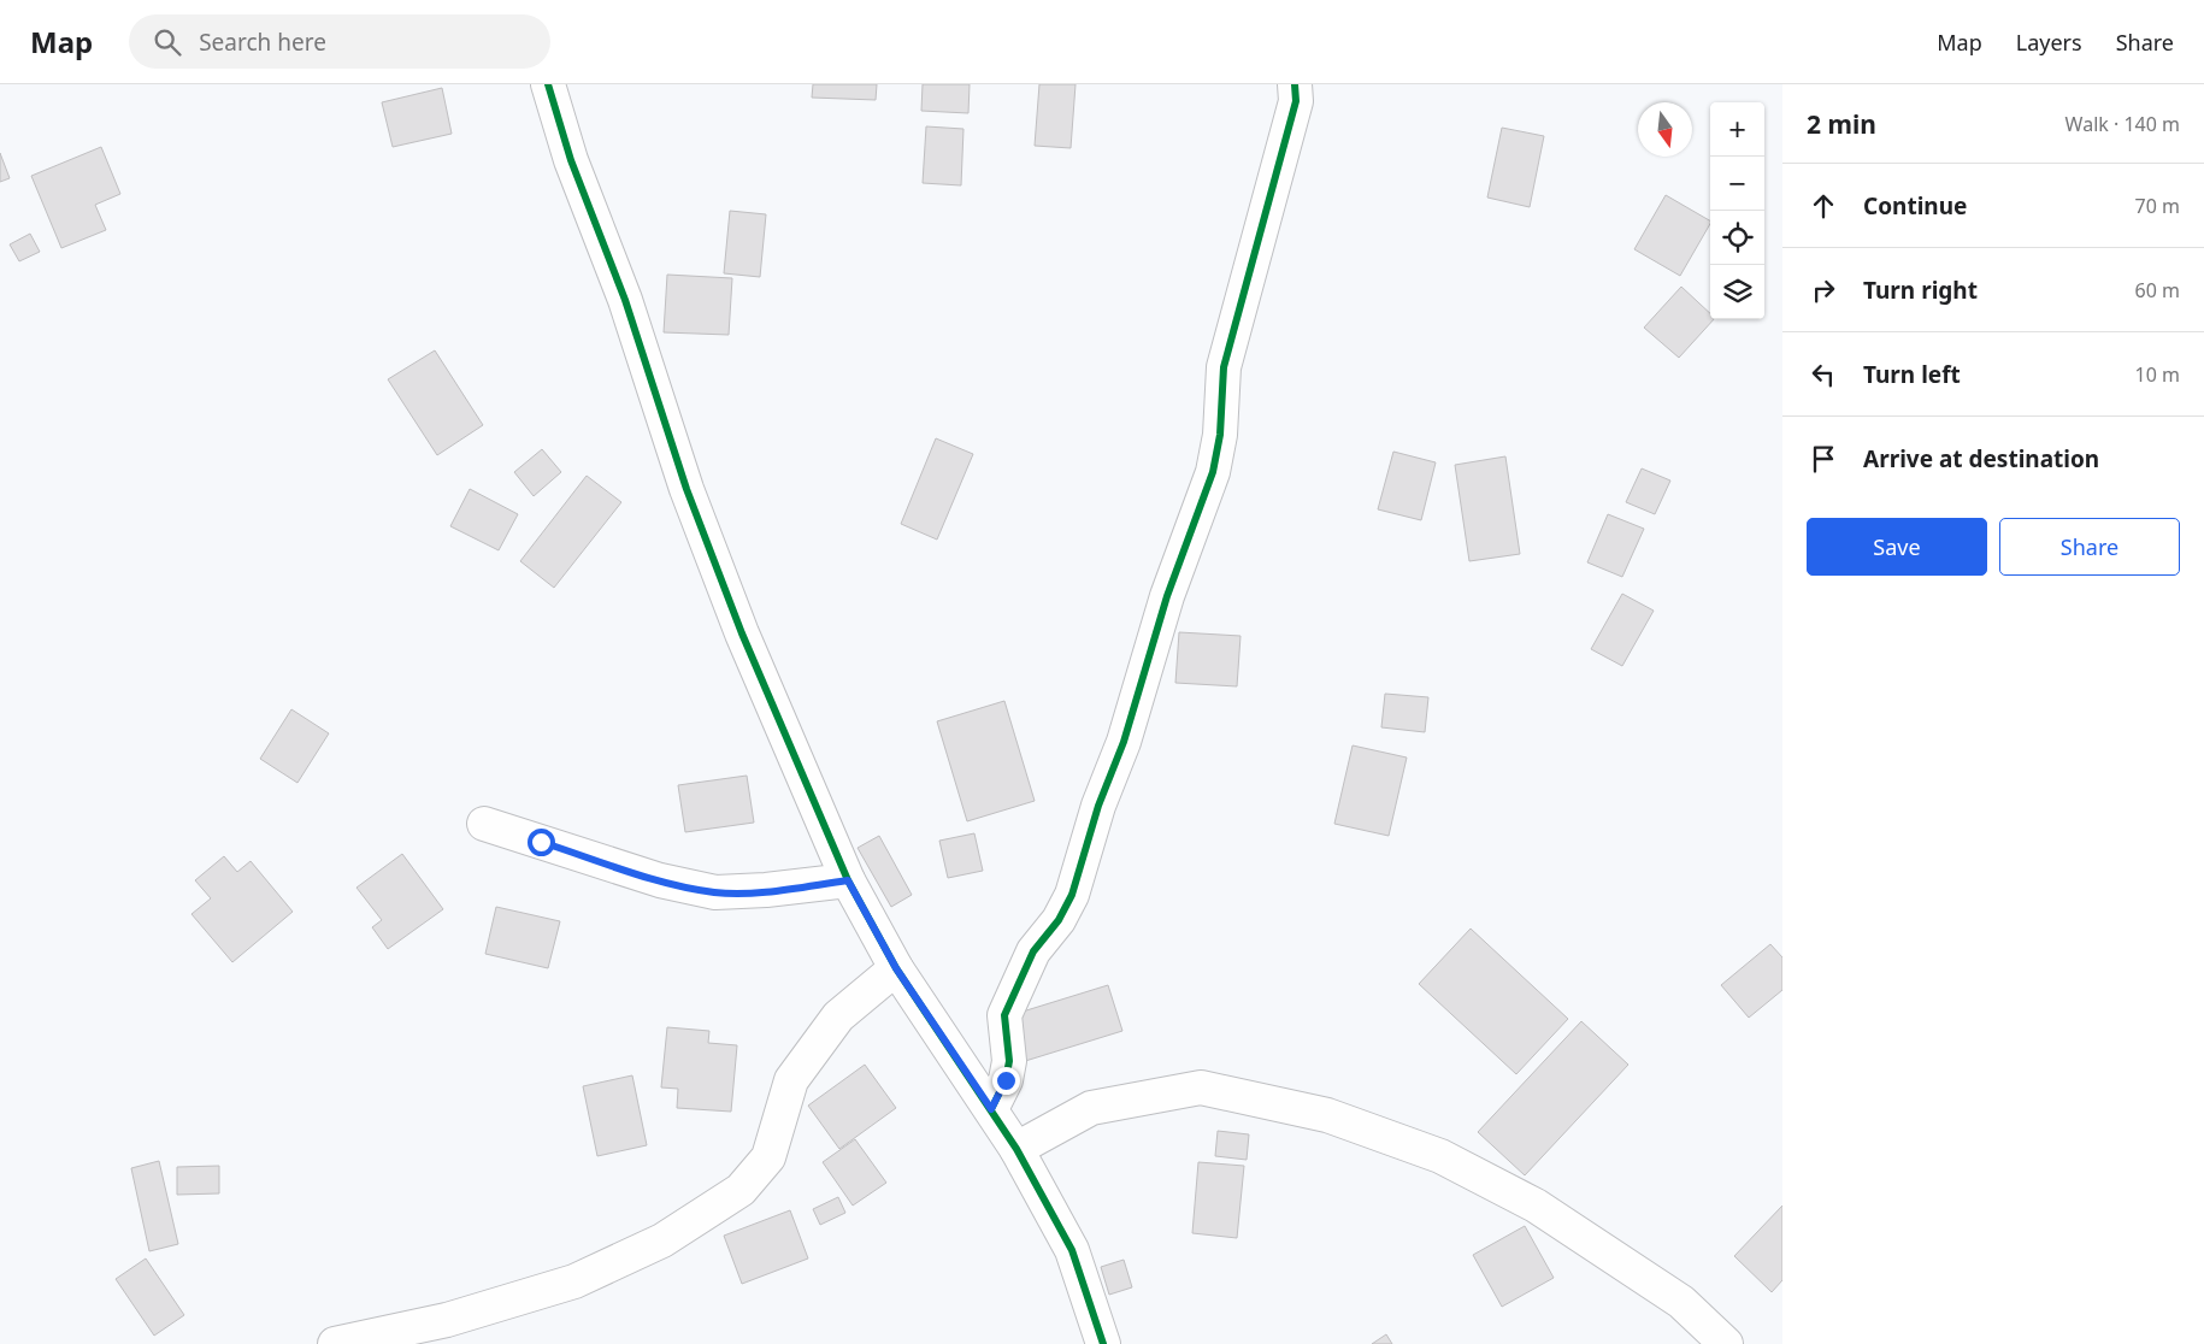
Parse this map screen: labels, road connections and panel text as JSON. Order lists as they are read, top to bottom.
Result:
{
  "north": "bottom",
  "page": {
    "header": "Map",
    "search": "Search here",
    "nav": ["Map", "Layers", "Share"],
    "heading": ["2 min", "Walk · 140 m"],
    "map_buttons": ["+", "−"],
    "list": [
      ["Continue", "70 m"],
      ["Turn right", "60 m"],
      ["Turn left", "10 m"],
      "Arrive at destination"
    ],
    "buttons": ["Save", "Share"]
  }
}
